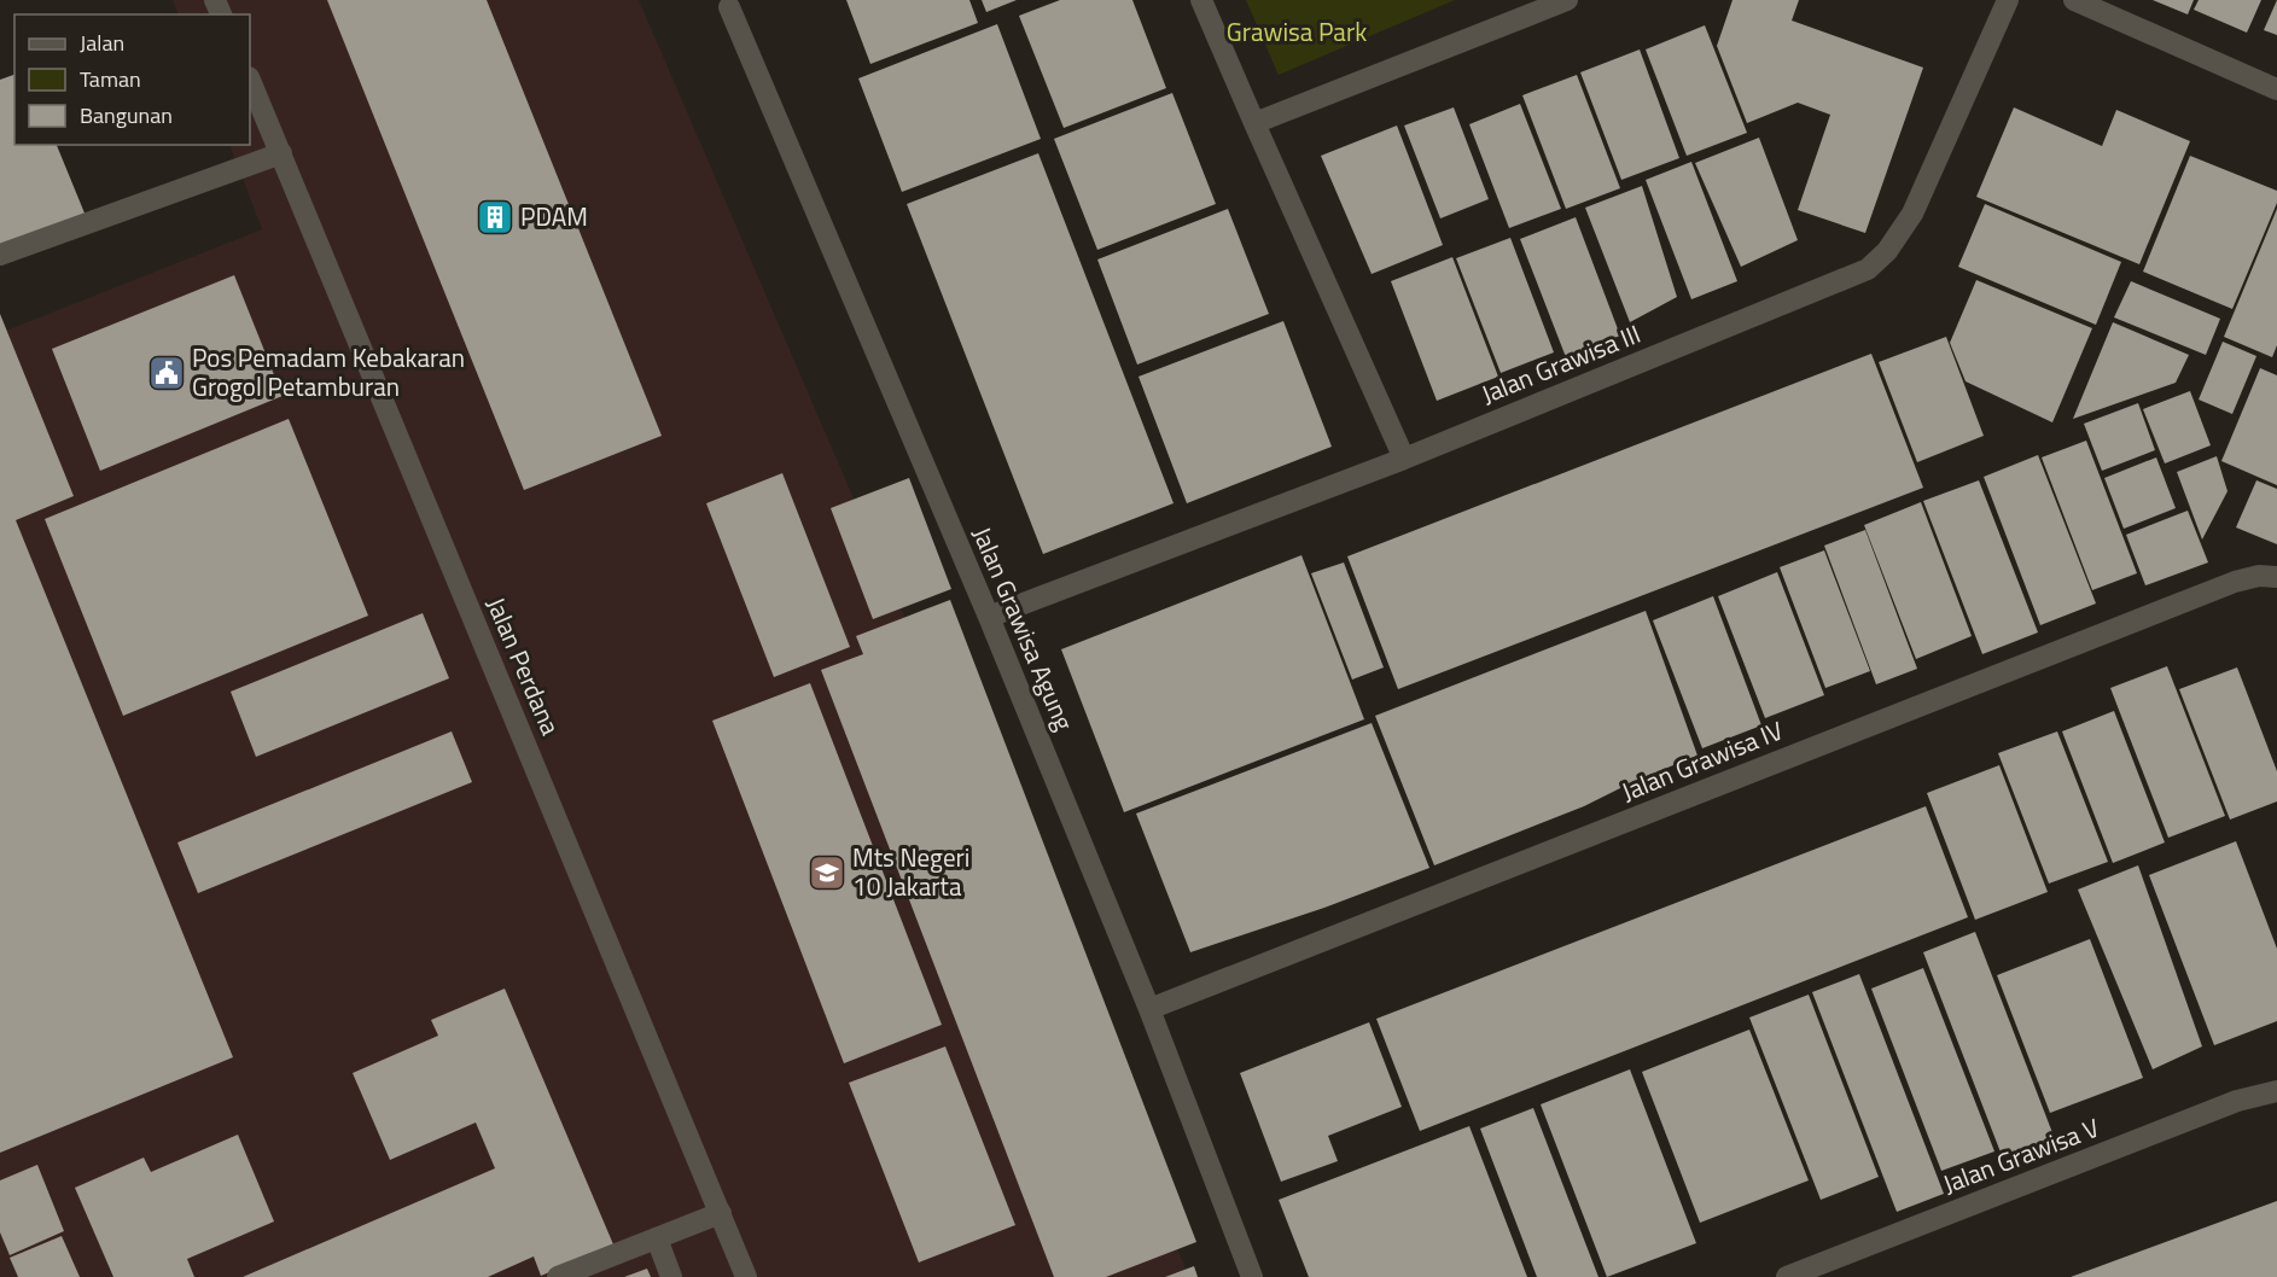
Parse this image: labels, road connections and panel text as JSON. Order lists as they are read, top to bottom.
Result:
{
  "streets": {
    "street": [
      "Jalan Grawisa III",
      "Jalan Grawisa Agung",
      "Jalan Perdana",
      "Jalan Grawisa IV",
      "Jalan Grawisa V"
    ]
  },
  "crossings": [
    ["Jalan Grawisa III", "Jalan Grawisa Agung"],
    ["Jalan Grawisa Agung", "Jalan Grawisa IV"]
  ],
  "parks": ["Grawisa Park"],
  "places": {
    "building": ["PDAM"],
    "public building": ["Pos Pemadam Kebakaran Grogol Petamburan"],
    "school or university": ["Mts Negeri 10 Jakarta"]
  },
  "legend": ["Jalan", "Taman", "Bangunan"]
}
